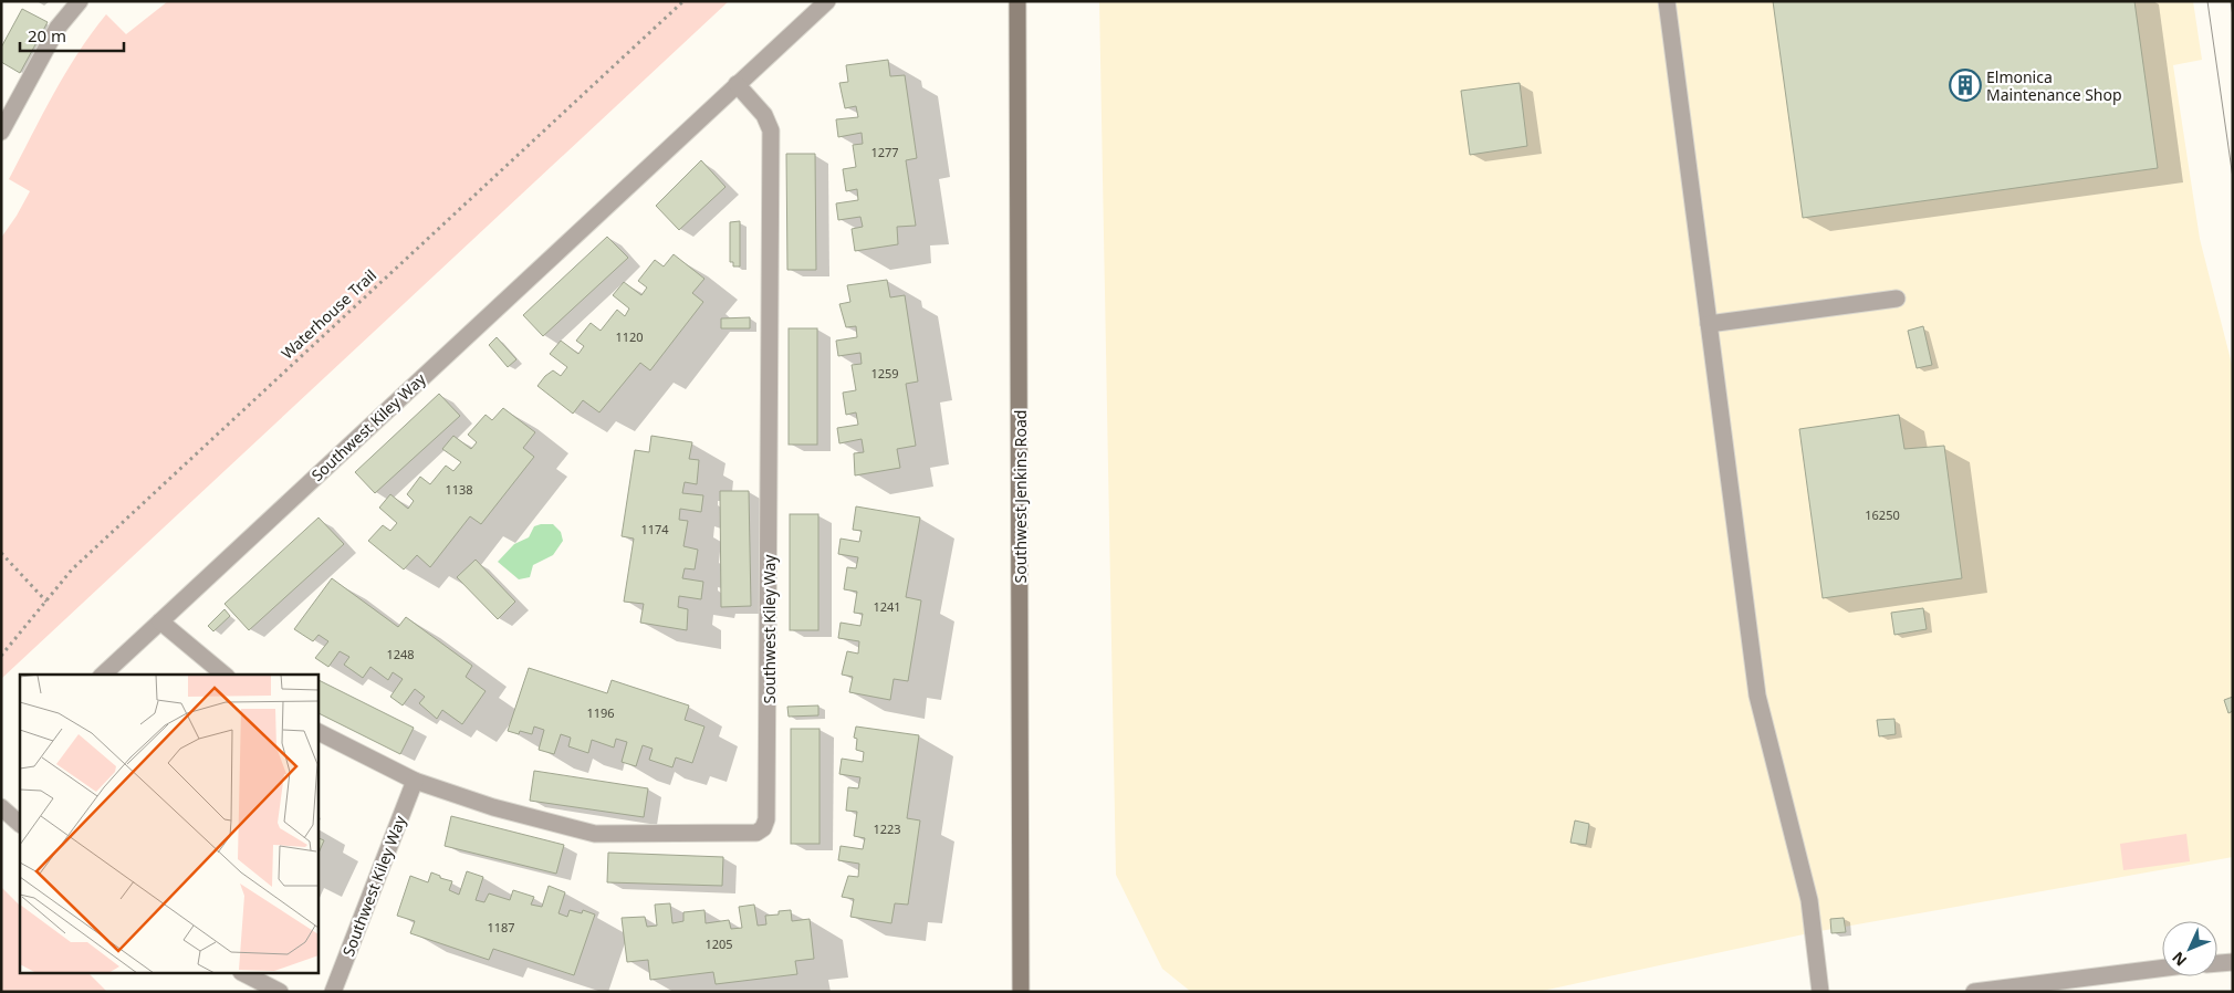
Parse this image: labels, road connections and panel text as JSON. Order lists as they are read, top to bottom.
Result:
{
  "streets": {
    "main road": ["Southwest Jenkins Road"],
    "street": ["Southwest Kiley Way"],
    "path": ["Waterhouse Trail"]
  },
  "places": {
    "building": ["Elmonica Maintenance Shop"]
  },
  "house_numbers": [
    "1277",
    "1120",
    "1259",
    "1138",
    "16250",
    "1174",
    "1241",
    "1248",
    "1196",
    "1223",
    "1187",
    "1205"
  ],
  "scale_bar": "20 m",
  "north": "bottom left"
}
